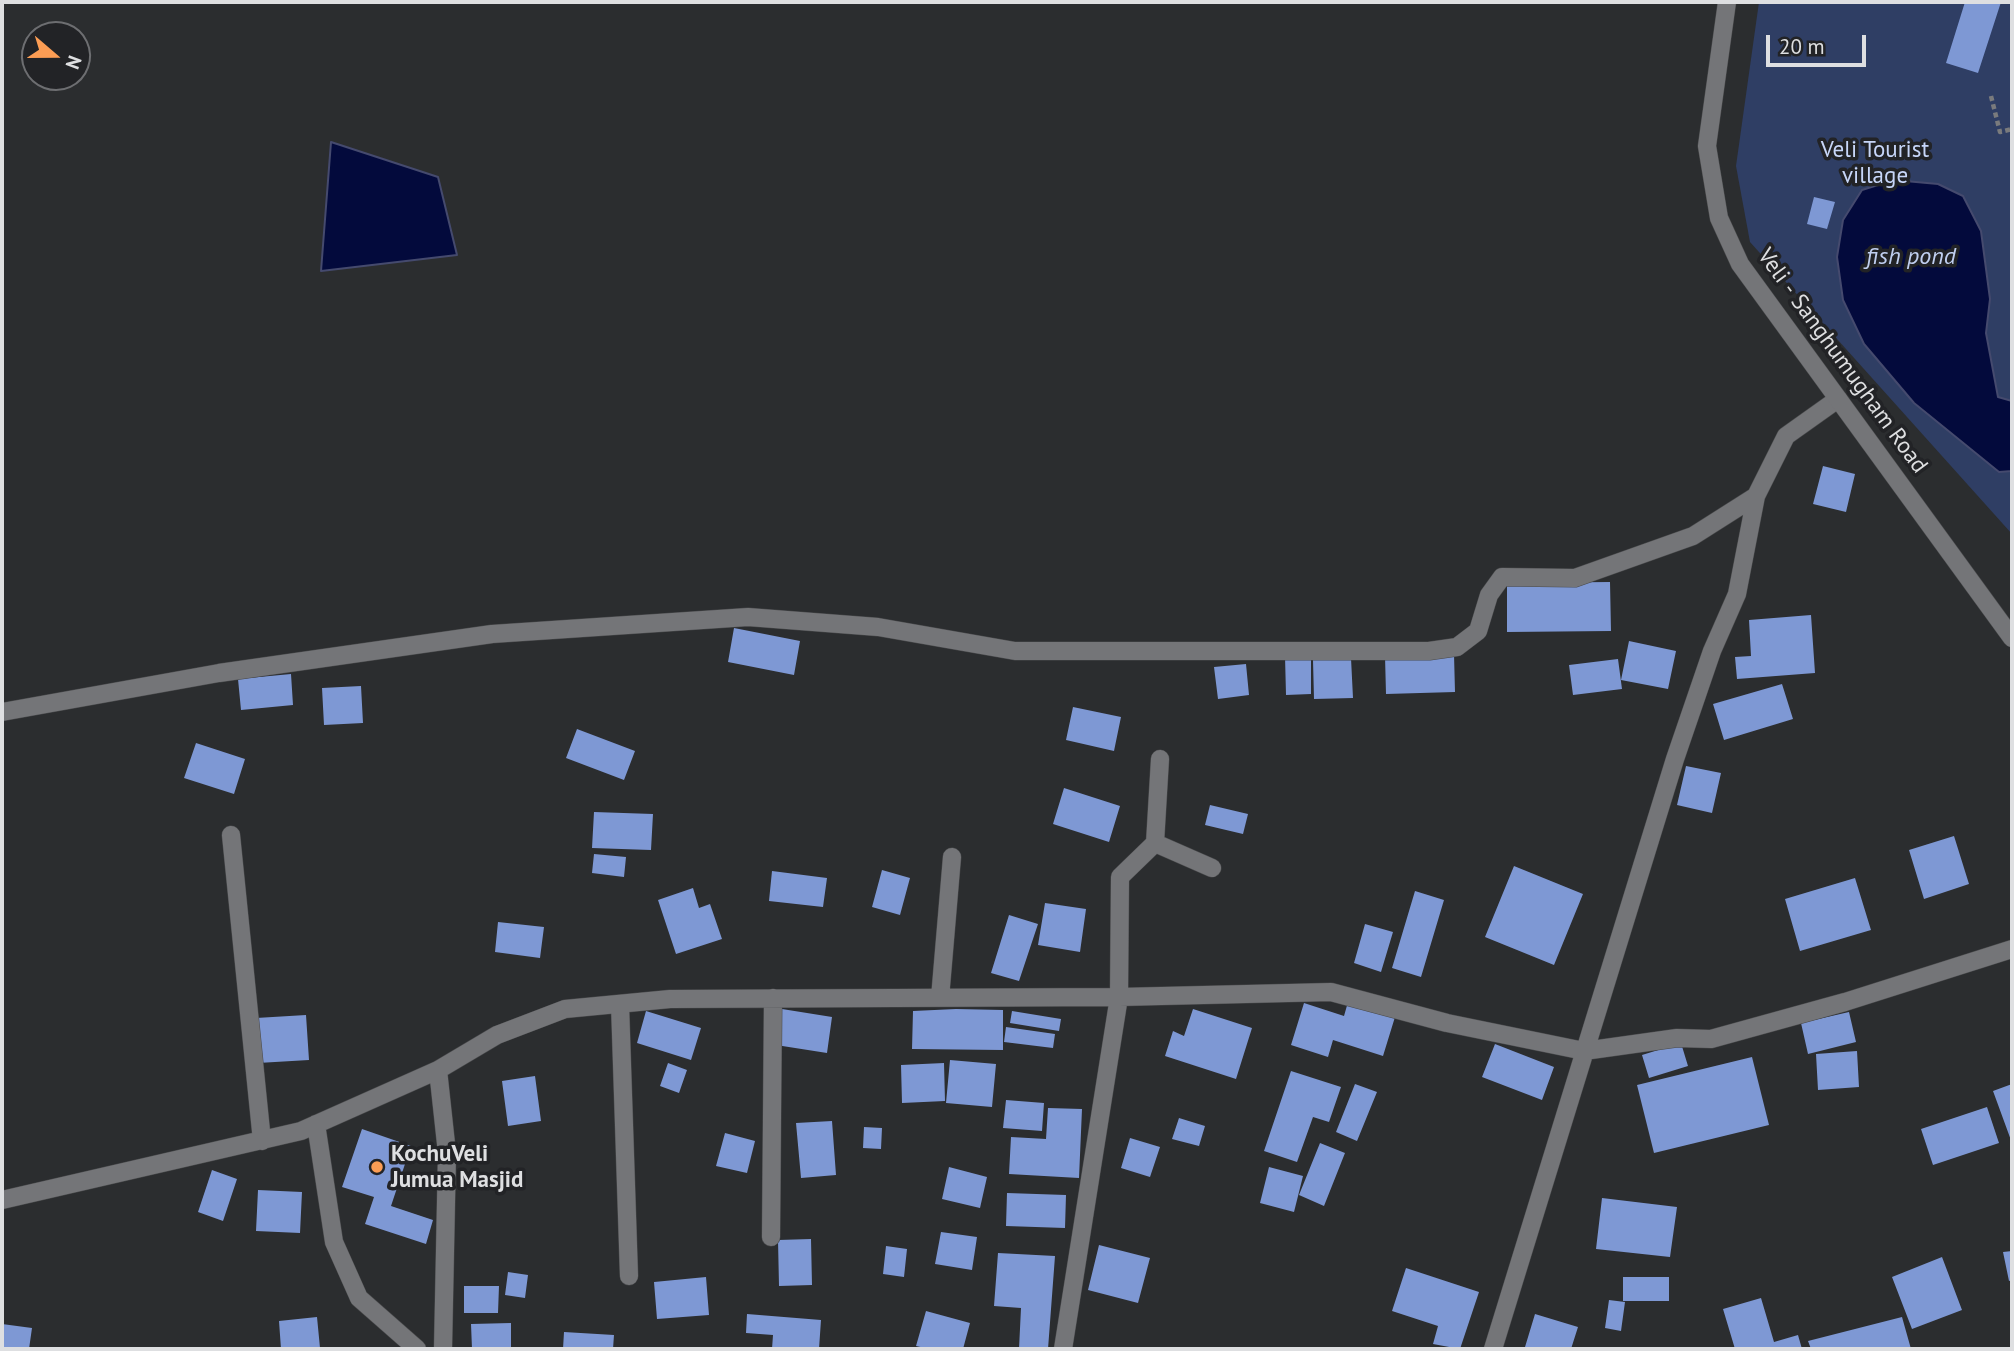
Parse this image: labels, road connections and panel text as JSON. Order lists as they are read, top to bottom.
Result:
{
  "streets": {
    "street": ["Veli - Sanghumugham Road"]
  },
  "water": ["fish pond"],
  "parks": ["Veli Tourist village"],
  "places": ["KochuVeli Jumua Masjid"],
  "scale_bar": "20 m",
  "north": "right"
}
